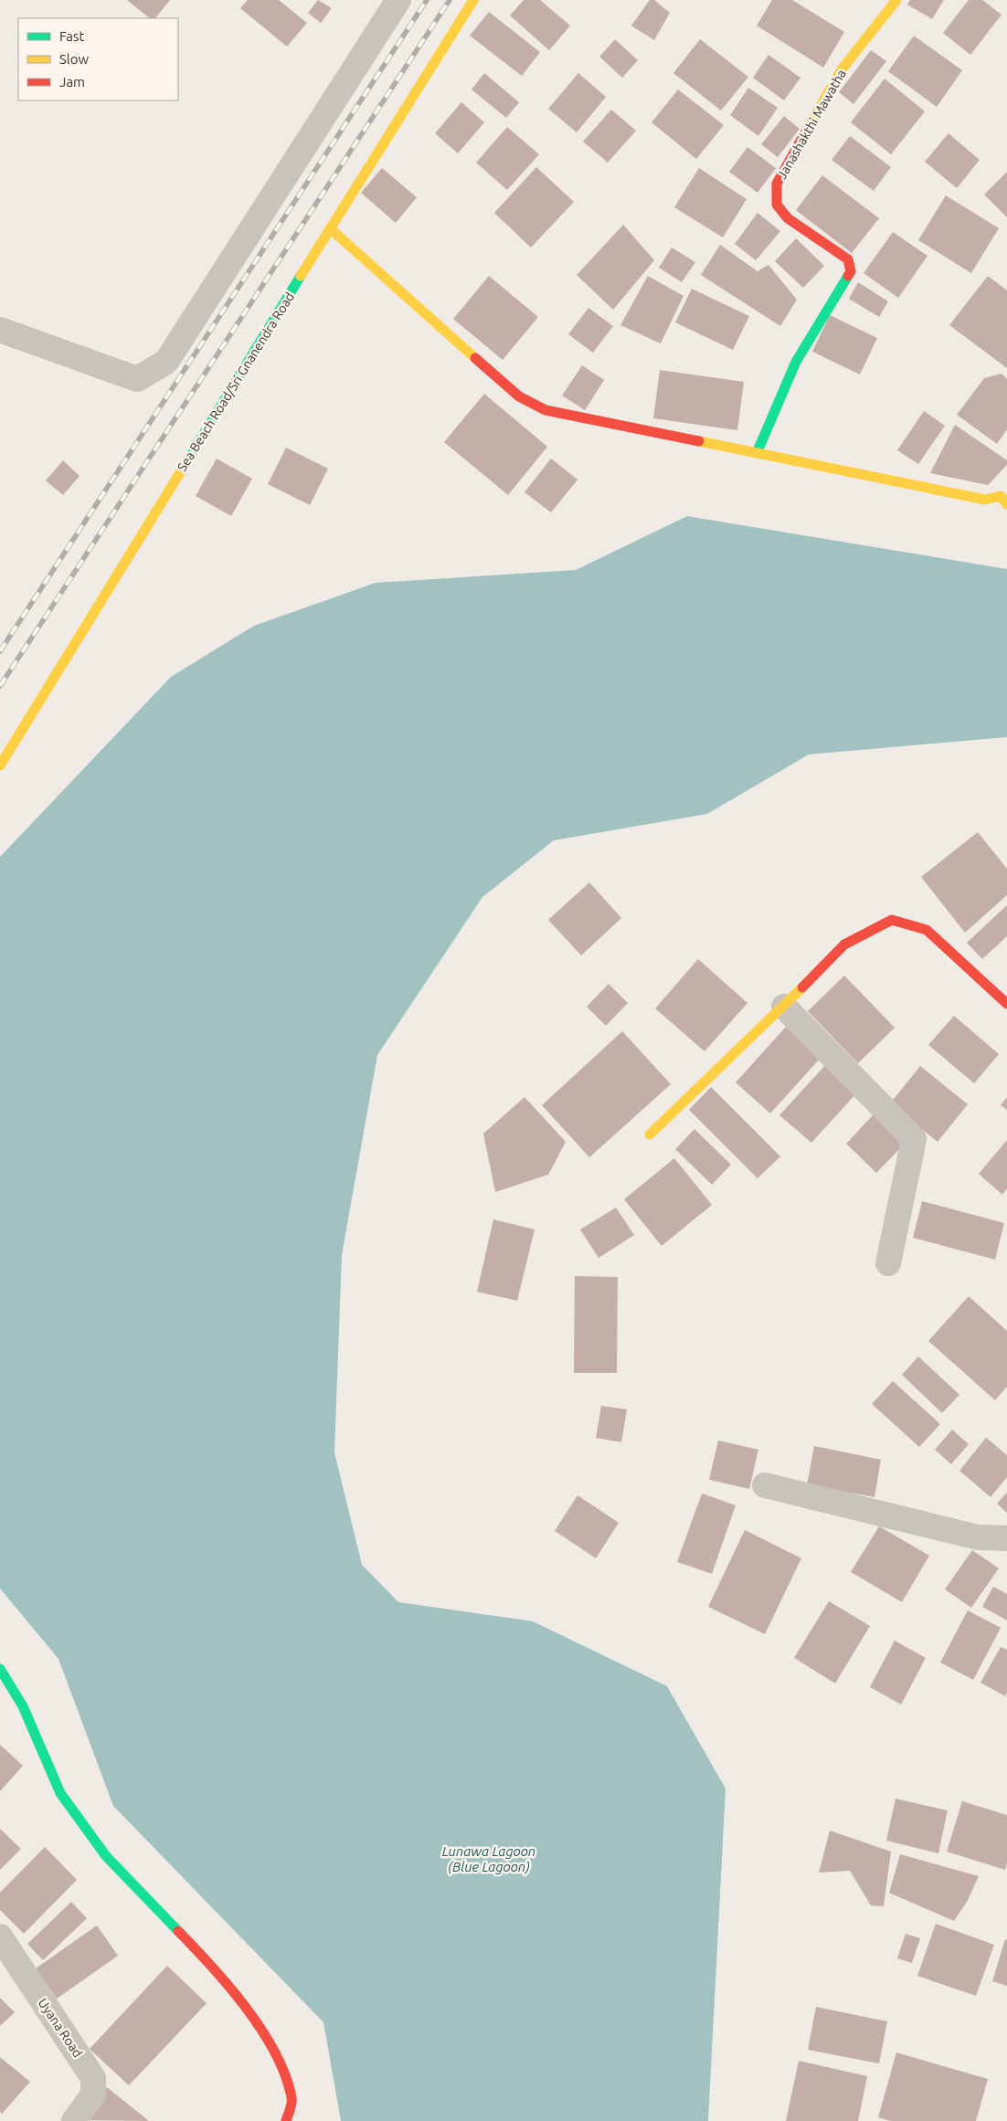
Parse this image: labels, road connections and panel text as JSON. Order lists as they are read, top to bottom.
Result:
{
  "streets": {
    "street": ["Janashakthi Mawatha", "Sea Beach Road/Sri Gnanendra Road", "Uyana Road"]
  },
  "water": ["Lunawa Lagoon (Blue Lagoon)"],
  "legend": ["Fast", "Slow", "Jam"]
}
